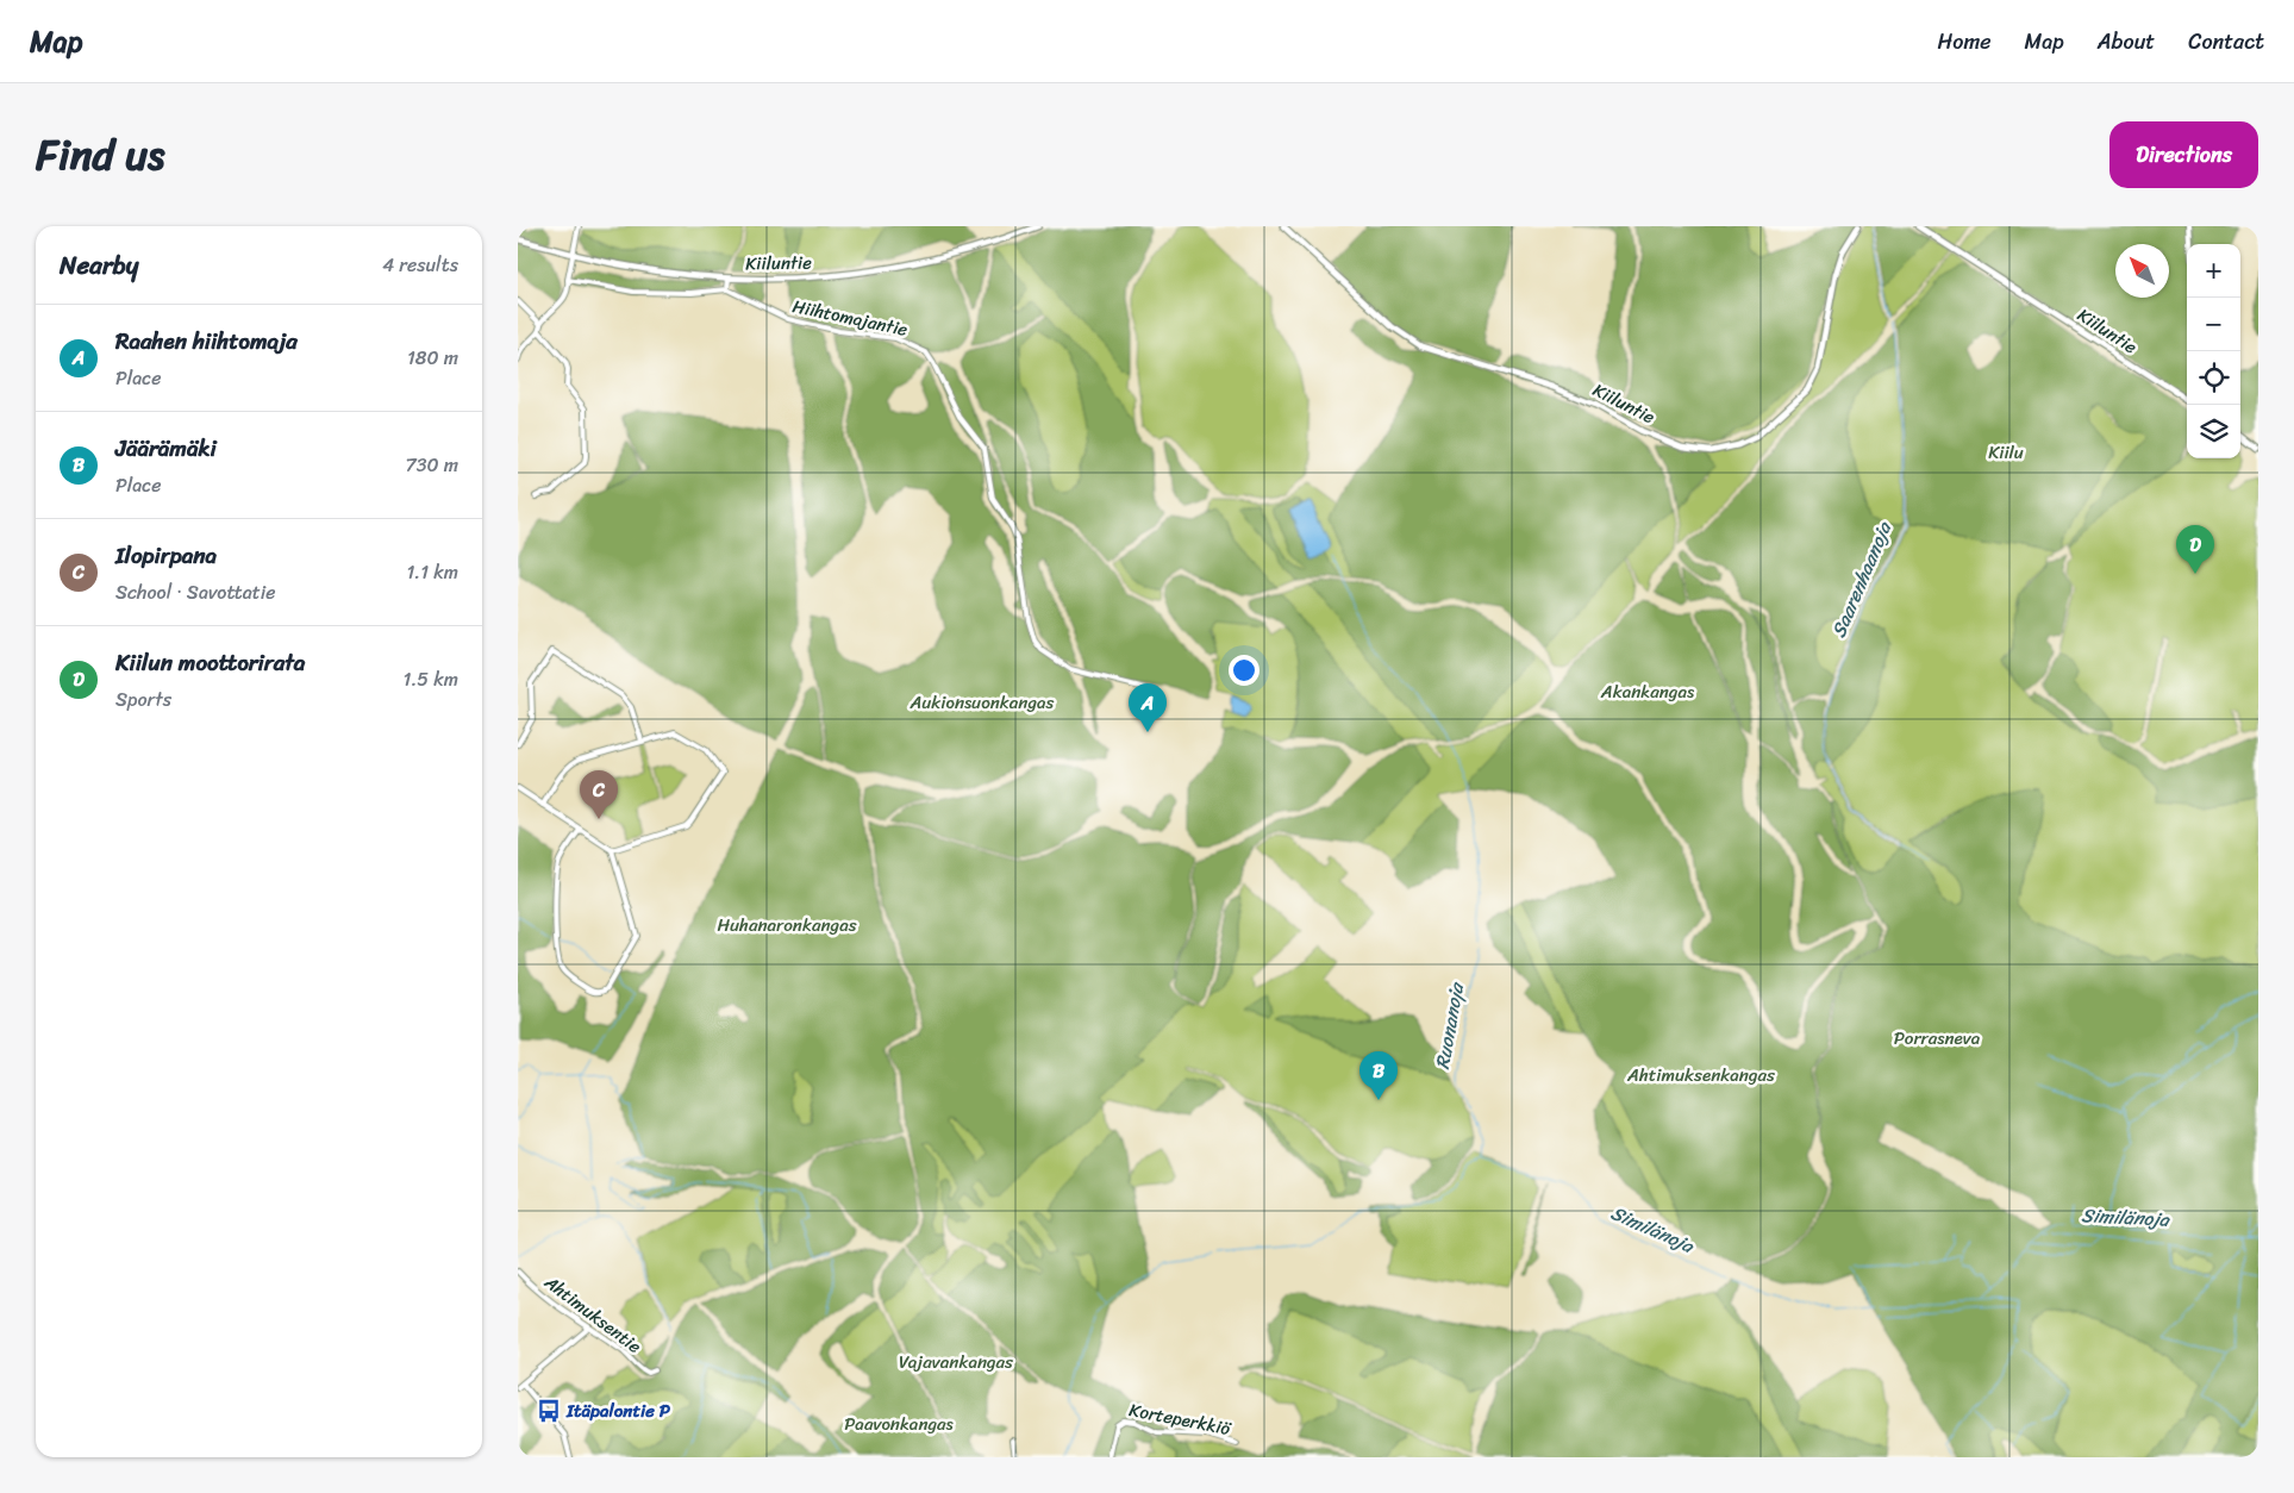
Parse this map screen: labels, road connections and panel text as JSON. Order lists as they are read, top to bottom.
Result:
{
  "streets": {
    "street": [
      "Kiiluntie",
      "Hiihtomajantie",
      "Ahtimuksentie",
      "Korteperkkiö"
    ]
  },
  "water": ["Saarenhaanoja", "Ruonanoja", "Similänoja"],
  "parks": [
    "Kiilu",
    "Akankangas",
    "Aukionsuonkangas",
    "Huhanaronkangas",
    "Porrasneva",
    "Ahtimuksenkangas",
    "Vajavankangas",
    "Paavonkangas"
  ],
  "places": {
    "bus stop": ["Itäpalontie P"]
  },
  "north": "top left",
  "page": {
    "header": "Map",
    "nav": [
      "Home",
      "Map",
      "About",
      "Contact"
    ],
    "title": "Find us",
    "buttons": "Directions",
    "heading": ["Nearby", "4 results"],
    "map_buttons": ["+", "−"],
    "list": [
      {
        "mark": "A",
        "name": "Raahen hiihtomaja",
        "note": "Place",
        "value": "180 m"
      },
      {
        "mark": "B",
        "name": "Jäärämäki",
        "note": "Place",
        "value": "730 m"
      },
      {
        "mark": "C",
        "name": "Ilopirpana",
        "note": "School · Savottatie",
        "value": "1.1 km"
      },
      {
        "mark": "D",
        "name": "Kiilun moottorirata",
        "note": "Sports",
        "value": "1.5 km"
      }
    ],
    "pins": [
      "D",
      "A",
      "C",
      "B"
    ]
  }
}
